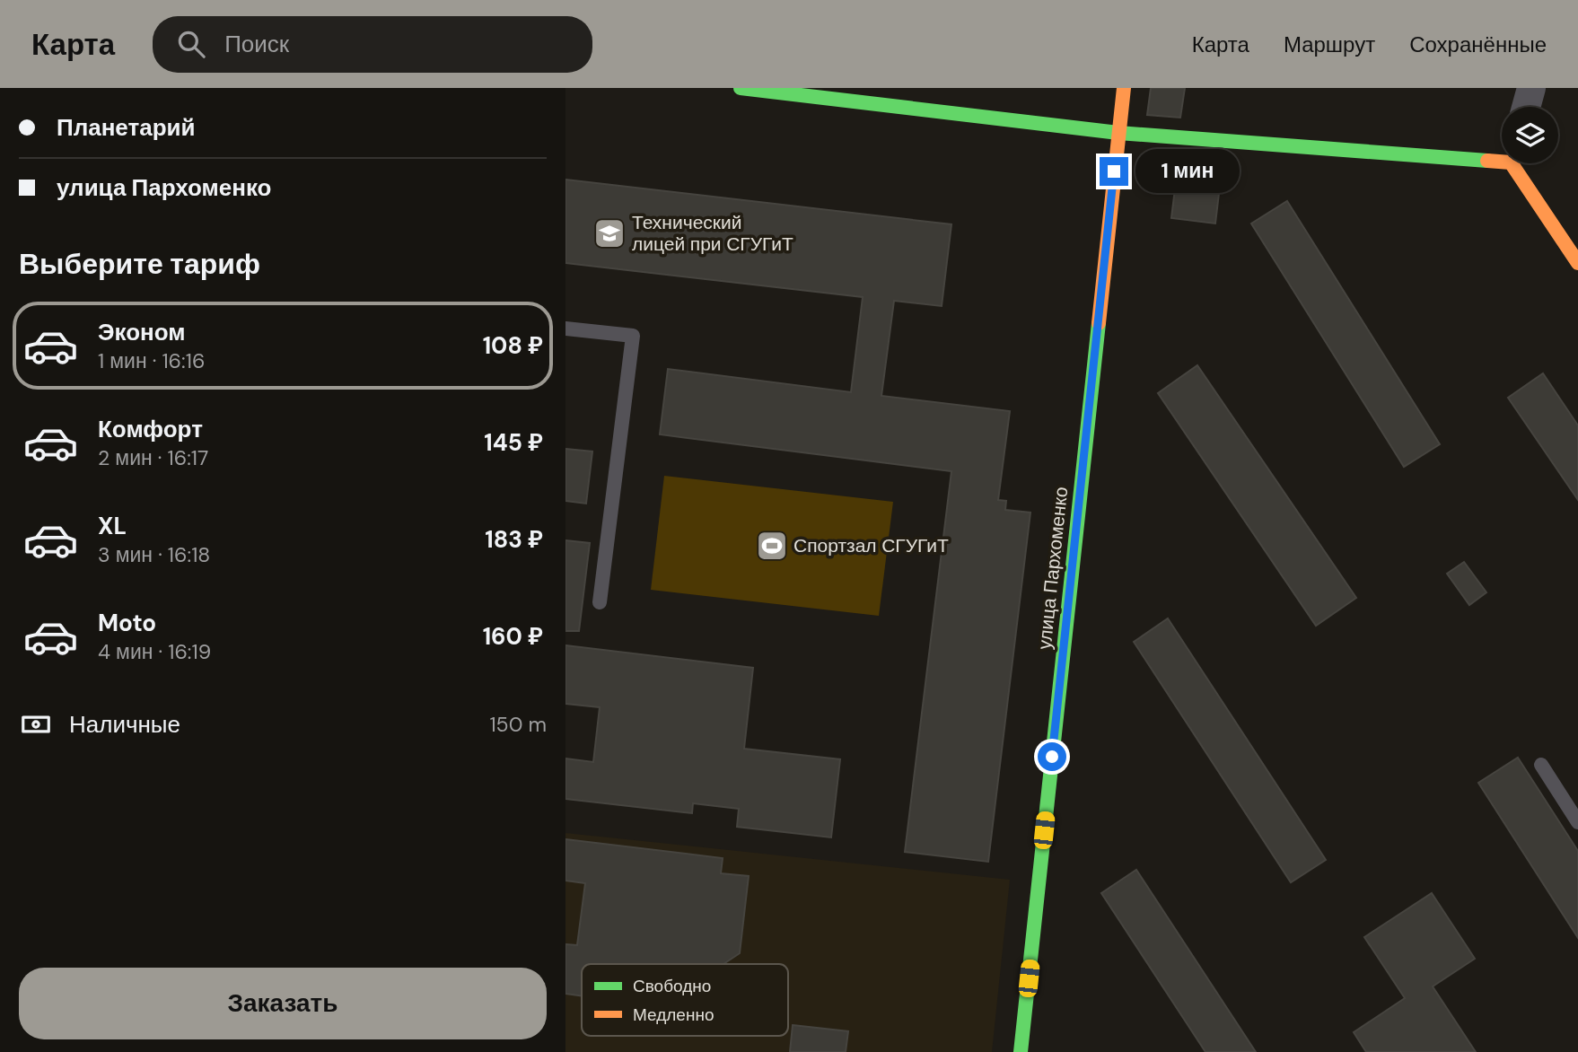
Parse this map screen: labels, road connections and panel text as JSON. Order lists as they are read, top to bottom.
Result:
{
  "streets": {
    "street": ["улица Пархоменко"]
  },
  "places": {
    "school or university": ["Технический лицей при СГУГиТ"],
    "sports": ["Спортзал СГУГиТ"]
  },
  "legend": ["Свободно", "Медленно"],
  "page": {
    "header": "Карта",
    "search": "Поиск",
    "nav": ["Карта", "Маршрут", "Сохранённые"],
    "banner": ["Планетарий", "улица Пархоменко"],
    "bubble": "1 мин",
    "heading": "Выберите тариф",
    "list": [
      {
        "name": "Эконом",
        "note": "1 мин · 16:16",
        "value": "108 ₽"
      },
      {
        "name": "Комфорт",
        "note": "2 мин · 16:17",
        "value": "145 ₽"
      },
      {
        "name": "XL",
        "note": "3 мин · 16:18",
        "value": "183 ₽"
      },
      {
        "name": "Moto",
        "note": "4 мин · 16:19",
        "value": "160 ₽"
      }
    ],
    "pay": ["Наличные", "150 m"],
    "buttons": "Заказать"
  }
}
